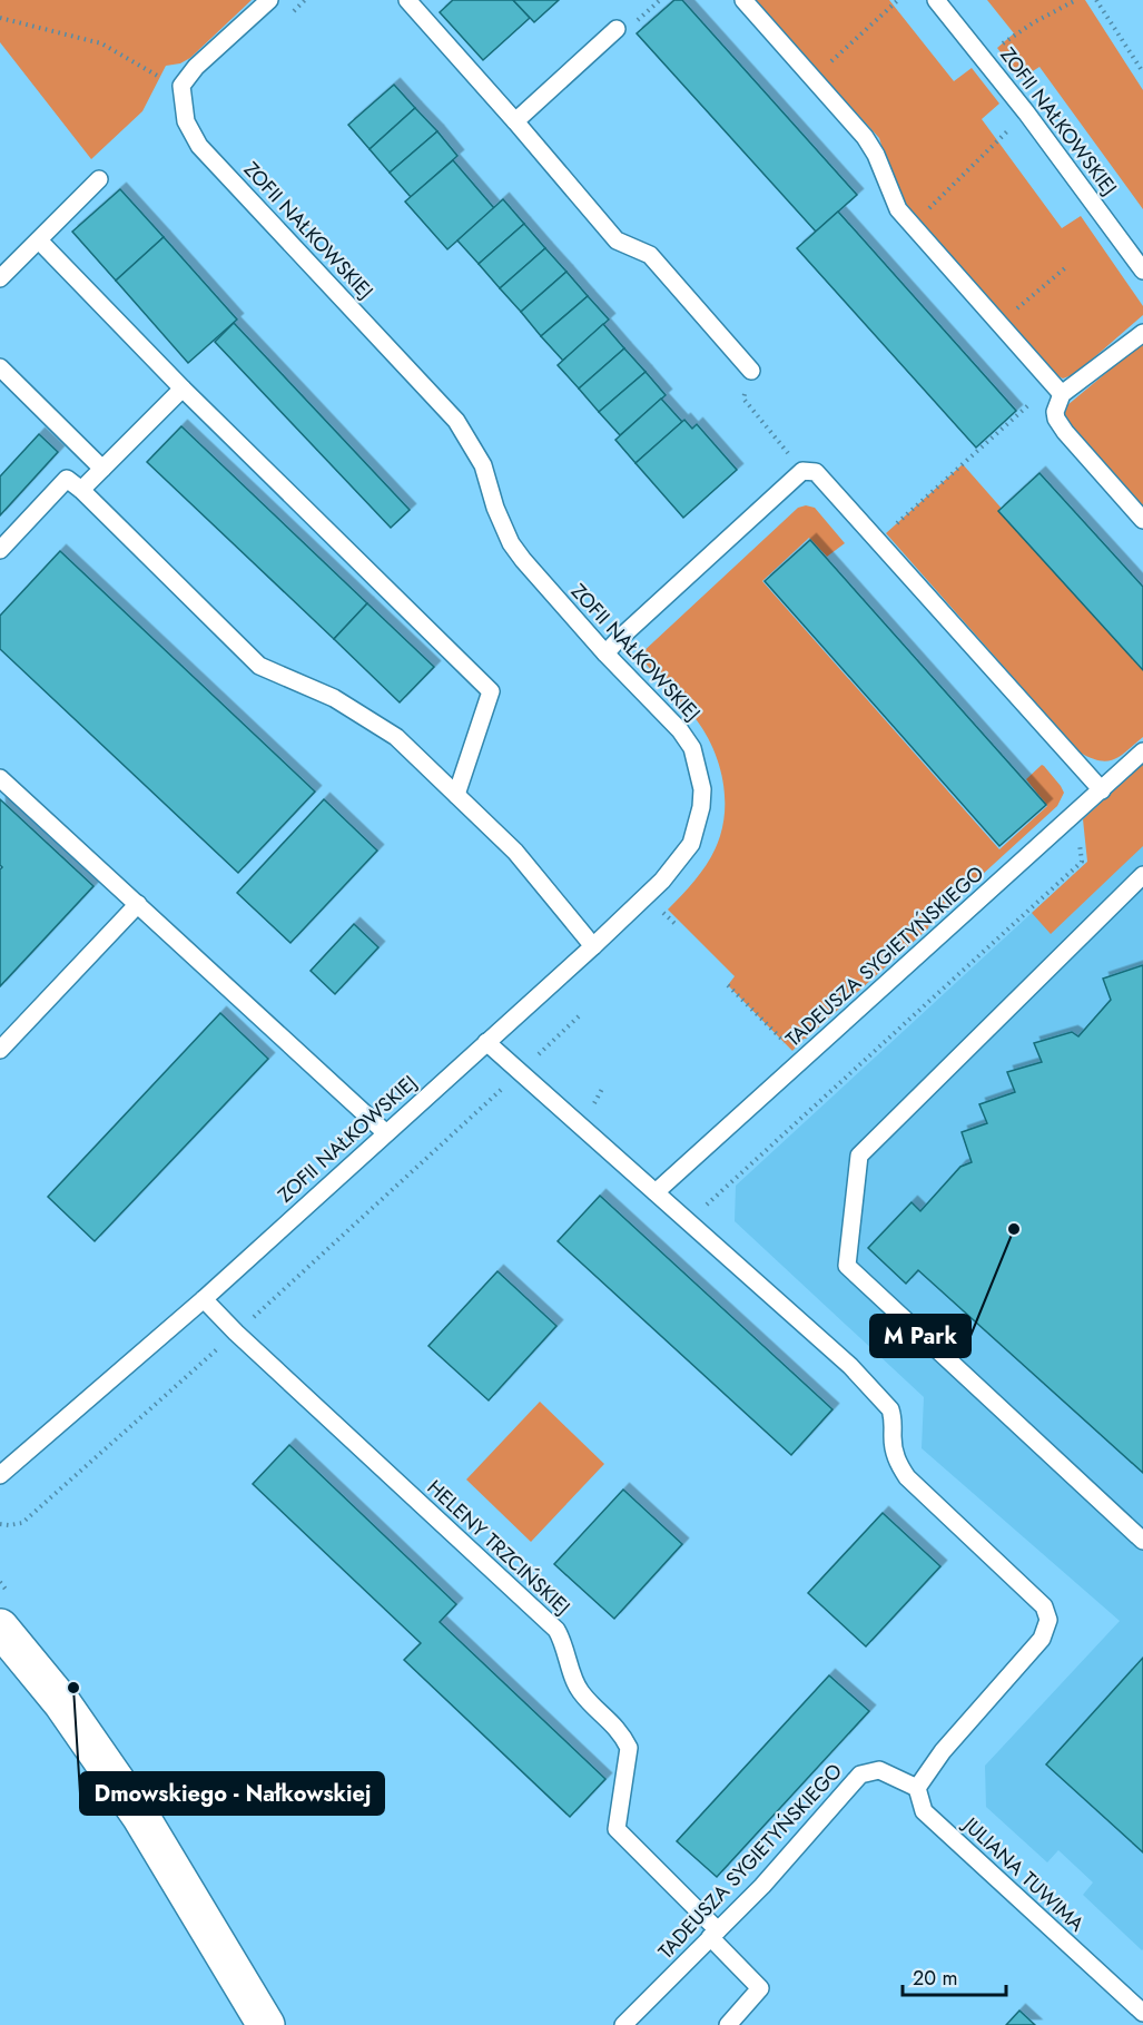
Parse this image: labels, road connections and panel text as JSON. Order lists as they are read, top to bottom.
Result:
{
  "streets": {
    "lane": [
      "ZOFII NAŁKOWSKIEJ",
      "TADEUSZA SYGIETYŃSKIEGO",
      "HELENY TRZCIŃSKIEJ",
      "JULIANA TUWIMA"
    ]
  },
  "crossings": [
    ["ZOFII NAŁKOWSKIEJ", "HELENY TRZCIŃSKIEJ"],
    ["TADEUSZA SYGIETYŃSKIEGO", "HELENY TRZCIŃSKIEJ"],
    ["TADEUSZA SYGIETYŃSKIEGO", "JULIANA TUWIMA"]
  ],
  "places": ["M Park", "Dmowskiego - Nałkowskiej"],
  "scale_bar": "20 m"
}
